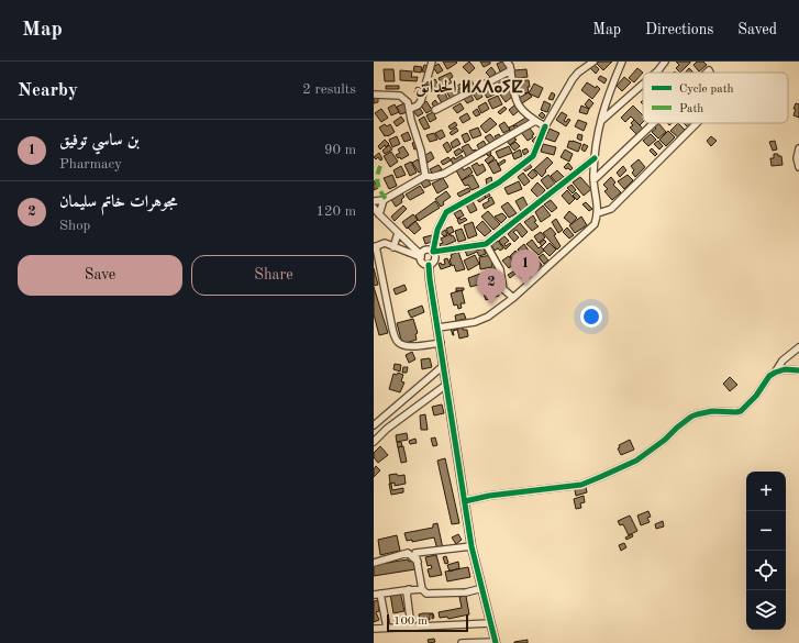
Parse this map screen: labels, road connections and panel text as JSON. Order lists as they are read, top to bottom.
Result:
{
  "districts": ["الحدائق ⵍⵃⴷⴰⵢⵇ"],
  "legend": ["Cycle path", "Path"],
  "scale_bar": "100 m",
  "page": {
    "header": "Map",
    "nav": ["Map", "Directions", "Saved"],
    "heading": ["Nearby", "2 results"],
    "list": [
      {
        "mark": "1",
        "name": "بن ساسي توفيق",
        "note": "Pharmacy",
        "value": "90 m"
      },
      {
        "mark": "2",
        "name": "مجوهرات خاتم سليمان",
        "note": "Shop",
        "value": "120 m"
      }
    ],
    "buttons": ["Save", "Share"],
    "pins": ["1", "2"],
    "map_buttons": ["+", "−"],
    "scale": "100 m"
  }
}
